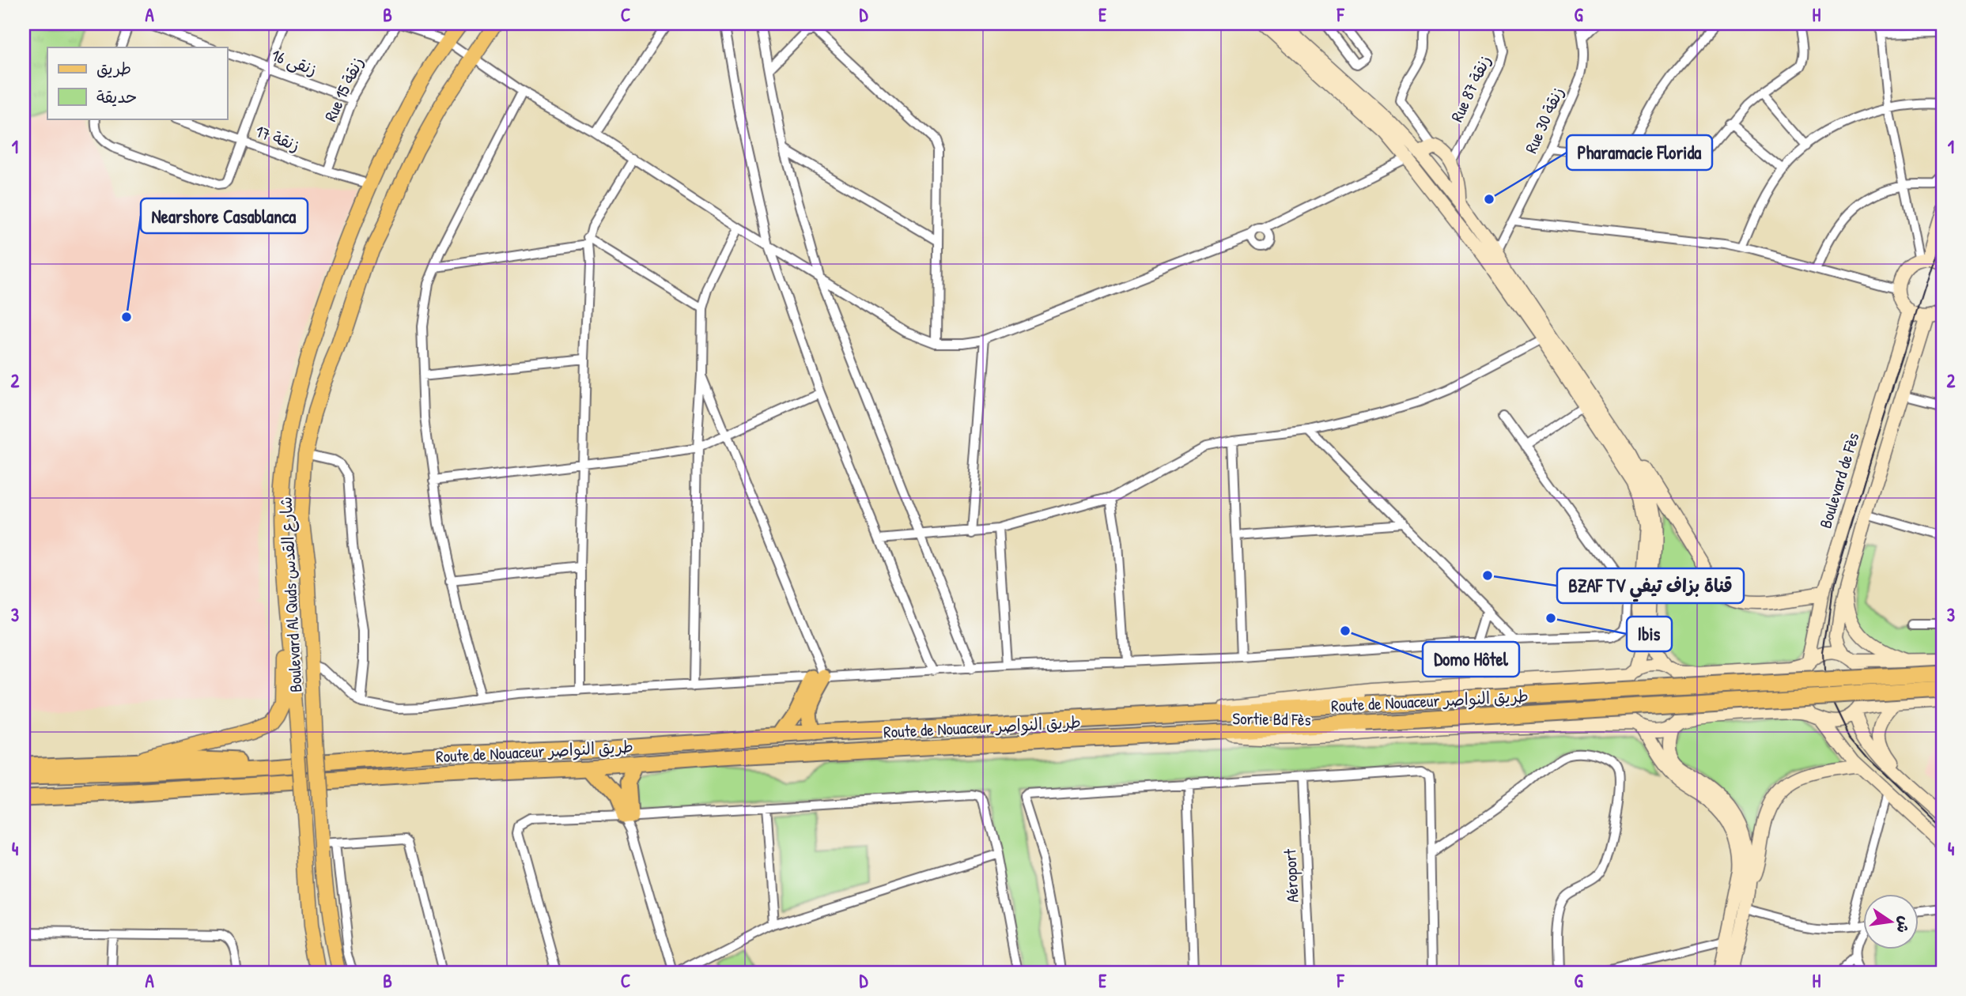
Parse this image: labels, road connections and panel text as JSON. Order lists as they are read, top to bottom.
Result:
{
  "streets": {
    "highway": ["Route de Nouaceur طريق النواصر"],
    "main road": ["Boulevard de Fès", "Boulevard Al Quds شارع القدس", "Sortie Bd Fès"],
    "street": [
      "زنقى 16",
      "Rue 87 زنقة",
      "Rue 15 زنقة",
      "Rue 30 زنقة",
      "زنقة 17",
      "Aéroport"
    ]
  },
  "crossings": [
    ["زنقى 16", "Rue 15 زنقة"],
    ["Rue 15 زنقة", "زنقة 17"],
    ["زنقة 17", "Boulevard Al Quds شارع القدس"],
    ["Route de Nouaceur طريق النواصر", "Sortie Bd Fès"]
  ],
  "places": [
    "Pharamacie Florida",
    "Nearshore Casablanca",
    "BZAF TV قناة بزاف تيفي",
    "Ibis",
    "Domo Hôtel"
  ],
  "legend": ["طريق", "حديقة"],
  "north": "right",
  "grid": {
    "columns": [
      "A",
      "B",
      "C",
      "D",
      "E",
      "F",
      "G",
      "H"
    ],
    "rows": [
      "1",
      "2",
      "3",
      "4"
    ]
  }
}
